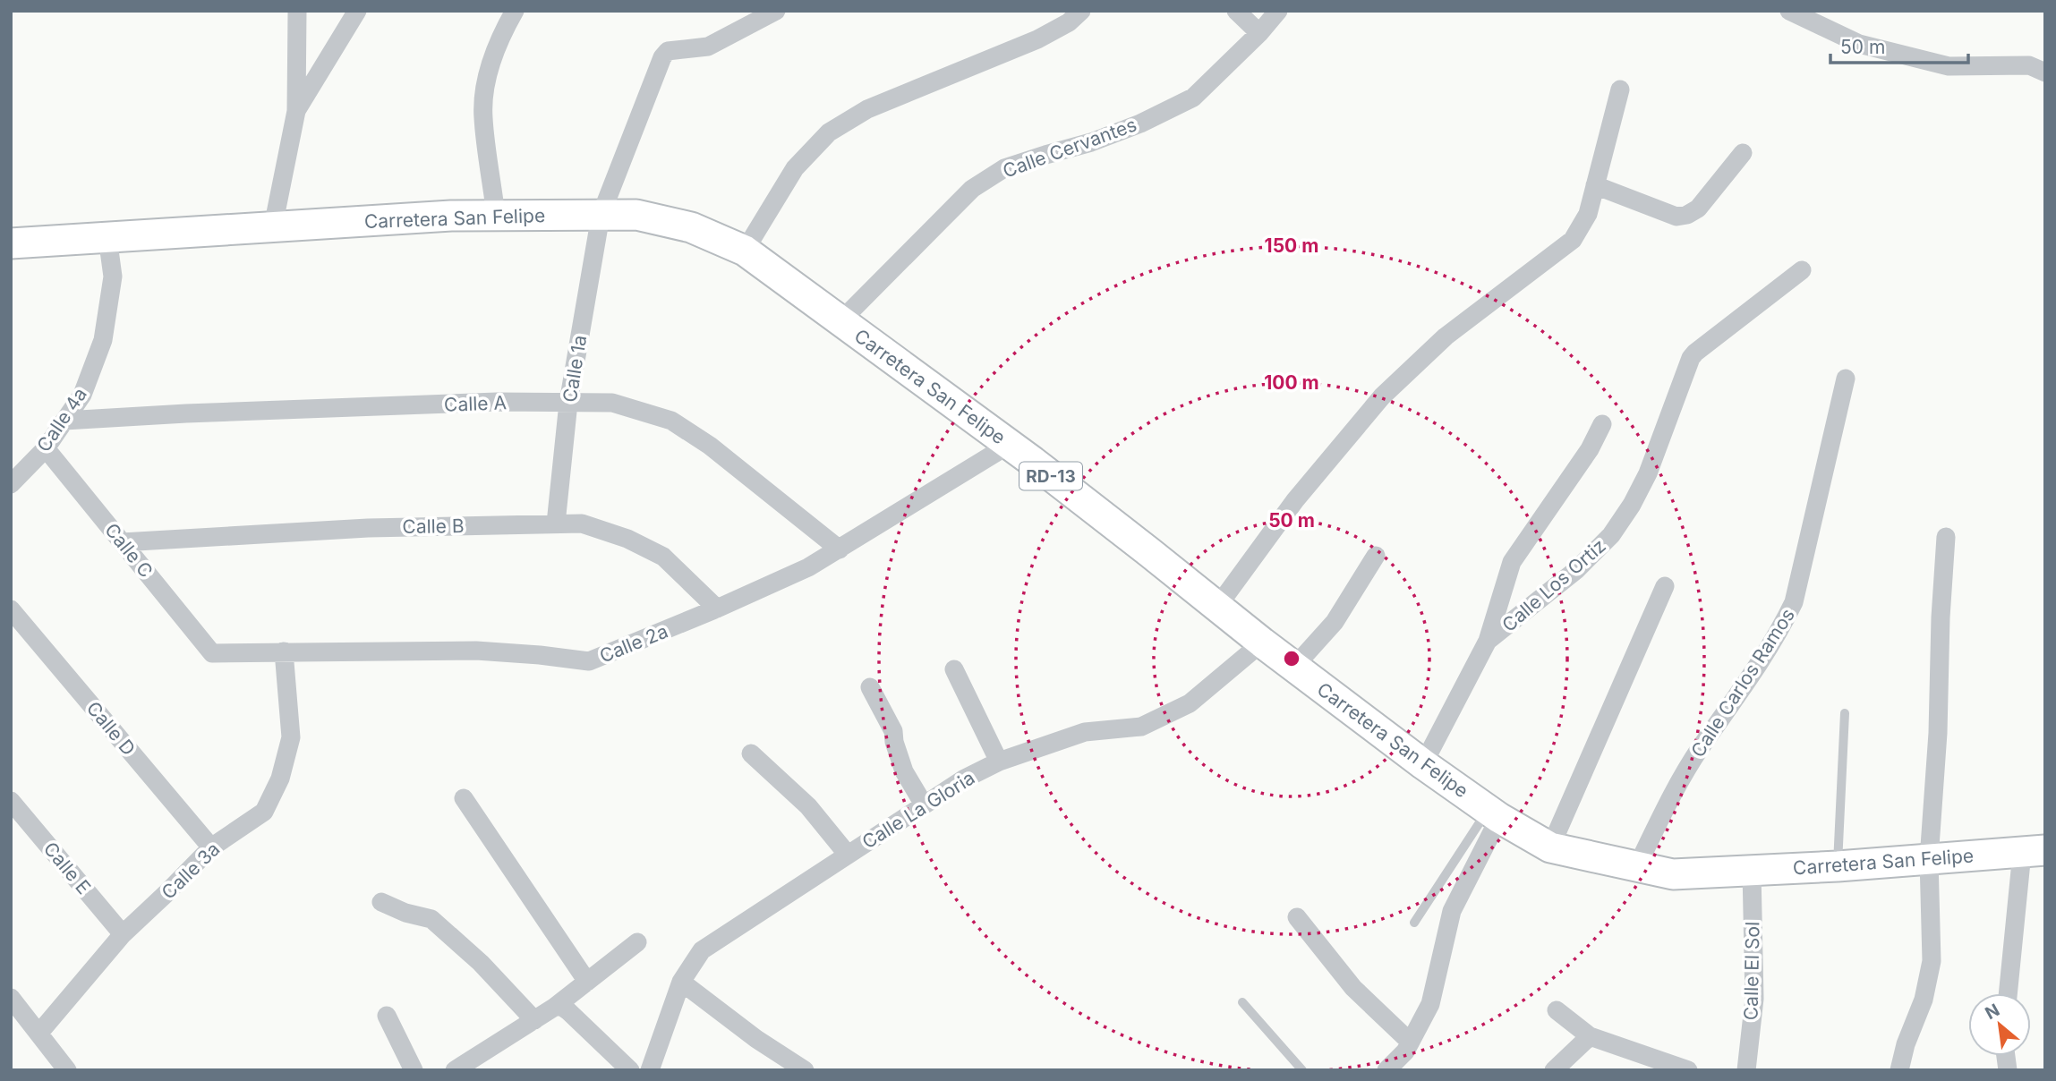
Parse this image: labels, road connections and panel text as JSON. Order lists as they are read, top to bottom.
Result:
{
  "streets": {
    "main road": ["Carretera San Felipe", "RD-13"],
    "street": [
      "Calle Cervantes",
      "Calle 1a",
      "Calle A",
      "Calle 4a",
      "Calle B",
      "Calle C",
      "Calle Los Ortiz",
      "Calle 2a",
      "Calle Carlos Ramos",
      "Calle D",
      "Calle La Gloria",
      "Calle E",
      "Calle 3a",
      "Calle El Sol"
    ]
  },
  "crossings": [
    ["Calle Cervantes", "Carretera San Felipe"],
    ["Carretera San Felipe", "Calle 1a"],
    ["Carretera San Felipe", "Calle 4a"],
    ["Carretera San Felipe", "Calle Los Ortiz"],
    ["Carretera San Felipe", "Calle 2a"],
    ["Carretera San Felipe", "Calle Carlos Ramos"],
    ["Carretera San Felipe", "Calle La Gloria"],
    ["Carretera San Felipe", "Calle El Sol"],
    ["Calle 1a", "Calle A"],
    ["Calle 1a", "Calle B"],
    ["Calle A", "Calle 4a"],
    ["Calle A", "Calle 2a"],
    ["Calle 4a", "Calle C"],
    ["Calle B", "Calle C"],
    ["Calle B", "Calle 2a"],
    ["Calle C", "Calle 2a"],
    ["Calle 2a", "Calle 3a"],
    ["Calle D", "Calle 3a"],
    ["Calle E", "Calle 3a"]
  ],
  "scale_bar": "50 m",
  "north": "top left",
  "rings": ["150 m", "100 m", "50 m"]
}
